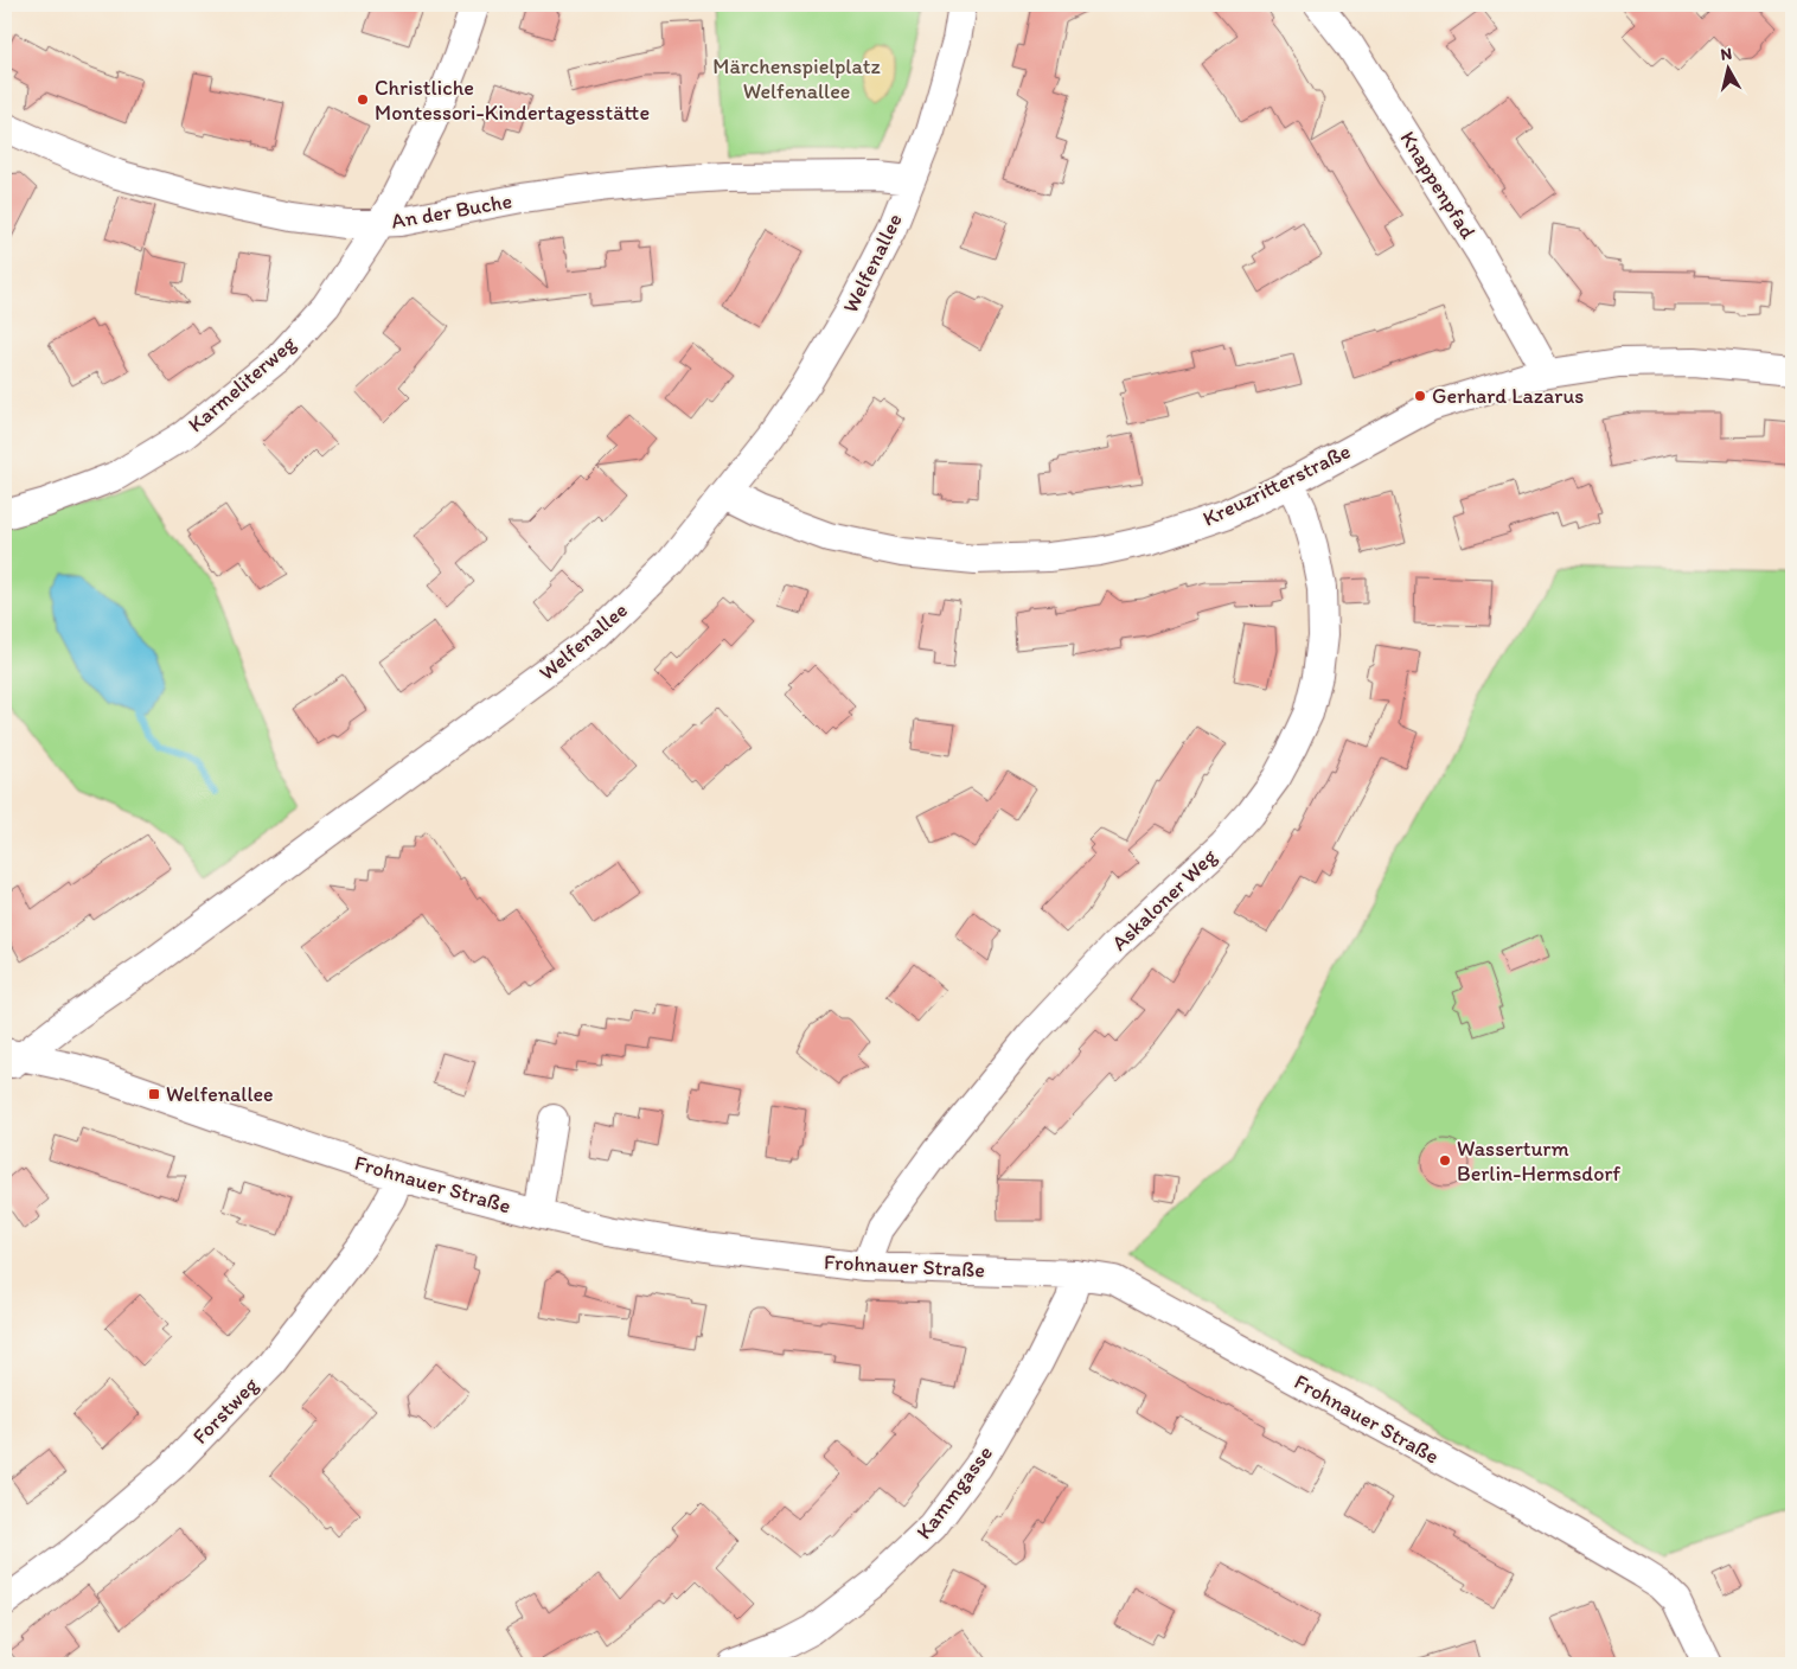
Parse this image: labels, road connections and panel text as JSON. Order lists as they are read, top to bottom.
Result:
{
  "streets": {
    "street": [
      "Knappenpfad",
      "An der Buche",
      "Welfenallee",
      "Karmeliterweg",
      "Kreuzritterstraße",
      "Askaloner Weg",
      "Frohnauer Straße",
      "Forstweg",
      "Kammgasse"
    ]
  },
  "crossings": [
    ["Knappenpfad", "Kreuzritterstraße"],
    ["An der Buche", "Welfenallee"],
    ["An der Buche", "Karmeliterweg"],
    ["Welfenallee", "Kreuzritterstraße"],
    ["Welfenallee", "Frohnauer Straße"],
    ["Kreuzritterstraße", "Askaloner Weg"],
    ["Askaloner Weg", "Frohnauer Straße"],
    ["Frohnauer Straße", "Forstweg"],
    ["Frohnauer Straße", "Kammgasse"]
  ],
  "parks": ["Märchenspielplatz Welfenallee"],
  "places": {
    "other": ["Christliche Montessori-Kindertagesstätte", "Gerhard Lazarus", "Wasserturm Berlin-Hermsdorf"],
    "transit": ["Welfenallee"]
  },
  "north": "top"
}
